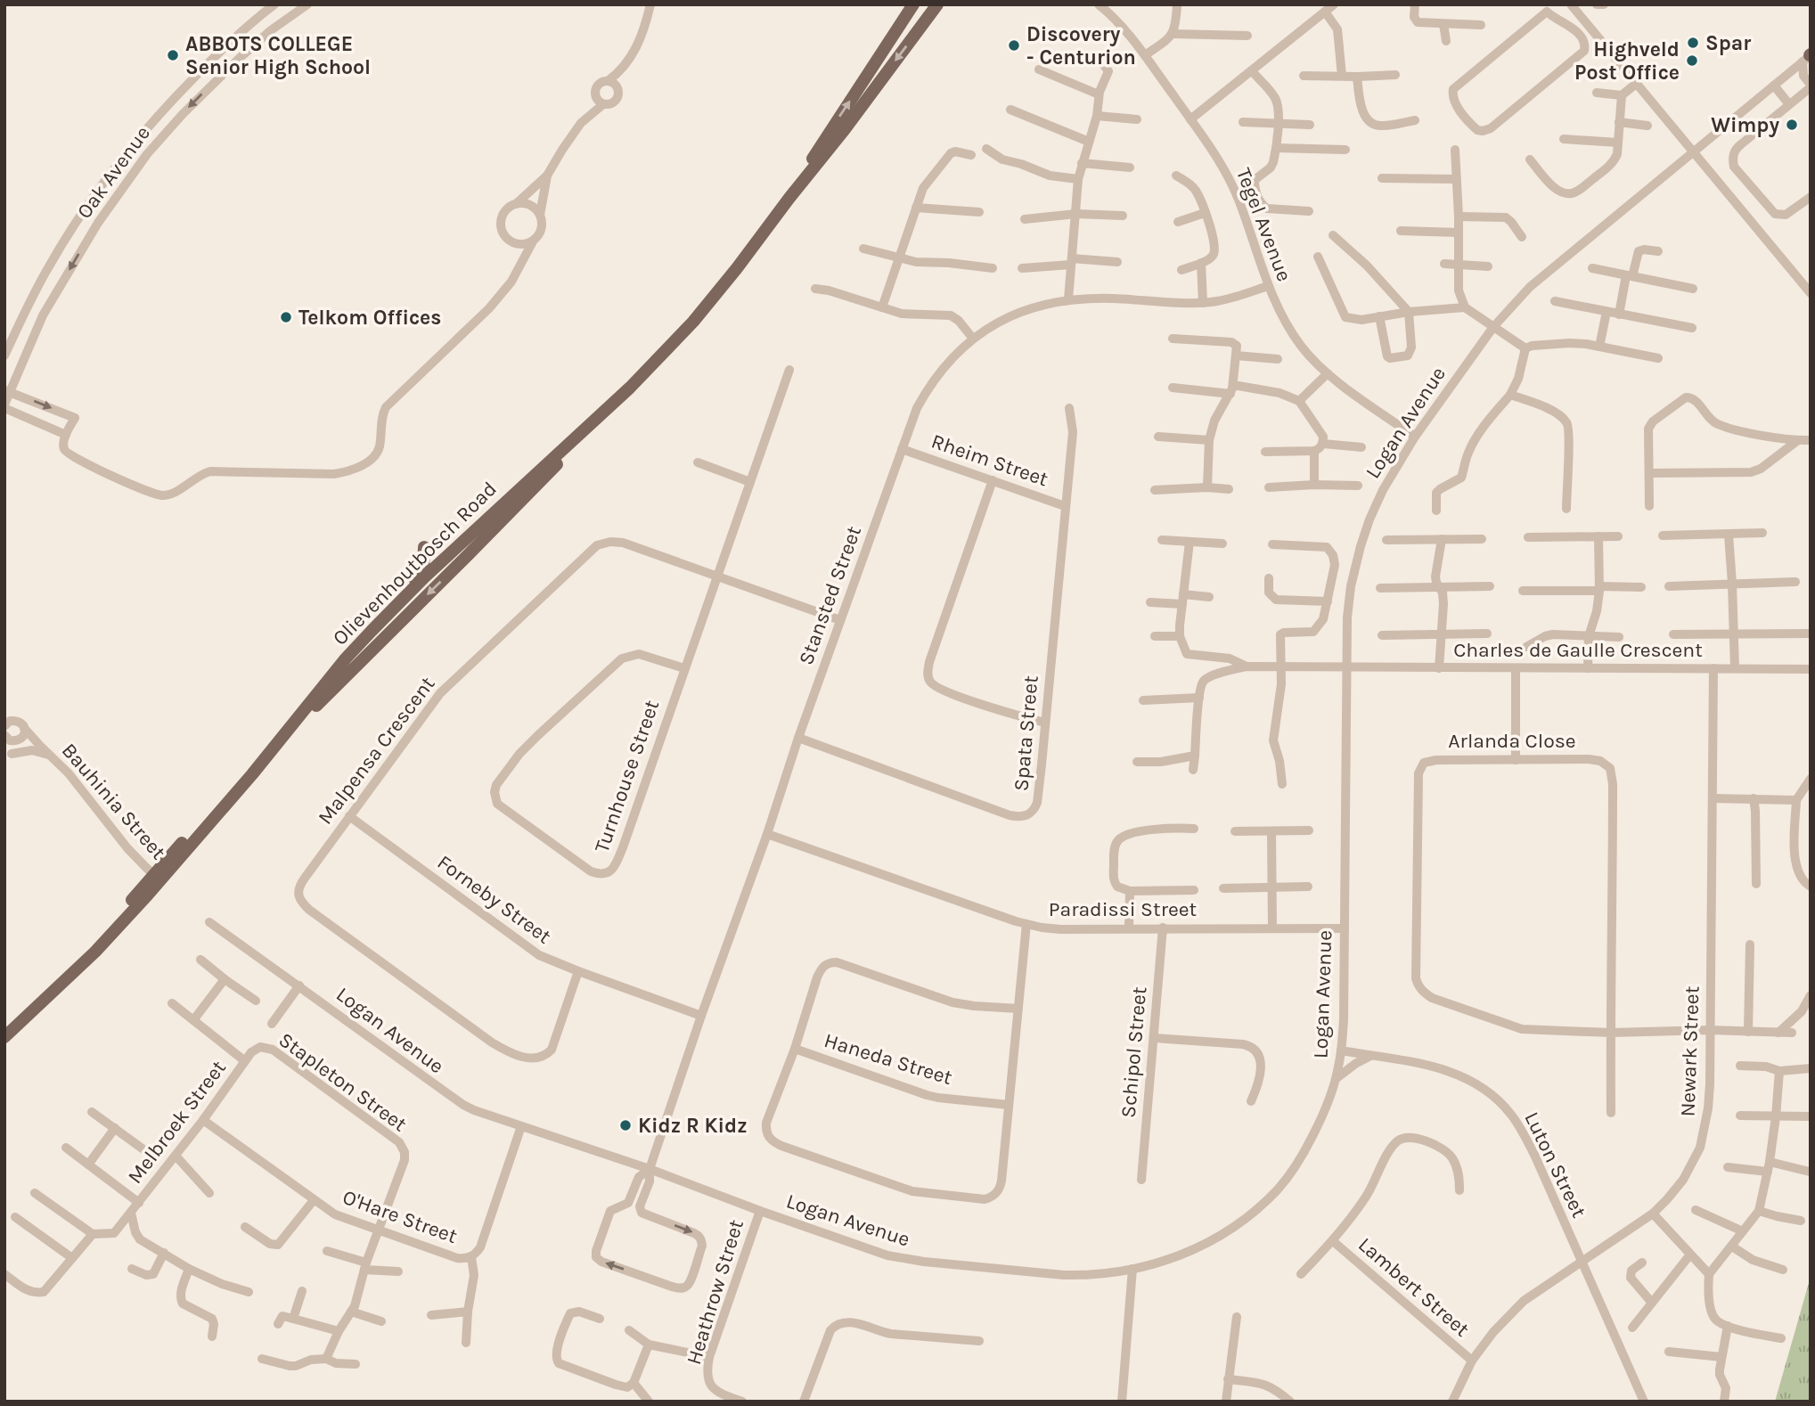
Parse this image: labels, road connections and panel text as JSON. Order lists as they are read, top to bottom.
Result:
{
  "streets": {
    "main road": ["Olievenhoutbosch Road"],
    "street": [
      "Oak Avenue",
      "Tegel Avenue",
      "Logan Avenue",
      "Rheim Street",
      "Stansted Street",
      "Charles de Gaulle Crescent",
      "Spata Street",
      "Arlanda Close",
      "Malpensa Crescent",
      "Turnhouse Street",
      "Bauhinia Street",
      "Forneby Street",
      "Paradissi Street",
      "Newark Street",
      "Schipol Street",
      "Haneda Street",
      "Stapleton Street",
      "Melbroek Street",
      "Luton Street",
      "O'Hare Street",
      "Lambert Street",
      "Heathrow Street"
    ]
  },
  "crossings": [
    ["Tegel Avenue", "Logan Avenue"],
    ["Tegel Avenue", "Stansted Street"],
    ["Logan Avenue", "Stansted Street"],
    ["Logan Avenue", "Charles de Gaulle Crescent"],
    ["Logan Avenue", "Paradissi Street"],
    ["Logan Avenue", "Luton Street"],
    ["Logan Avenue", "O'Hare Street"],
    ["Logan Avenue", "Heathrow Street"],
    ["Rheim Street", "Stansted Street"],
    ["Rheim Street", "Spata Street"],
    ["Olievenhoutbosch Road", "Bauhinia Street"],
    ["Stansted Street", "Spata Street"],
    ["Stansted Street", "Malpensa Crescent"],
    ["Stansted Street", "Forneby Street"],
    ["Stansted Street", "Paradissi Street"],
    ["Charles de Gaulle Crescent", "Newark Street"],
    ["Arlanda Close", "Newark Street"],
    ["Malpensa Crescent", "Turnhouse Street"],
    ["Malpensa Crescent", "Forneby Street"],
    ["Paradissi Street", "Schipol Street"],
    ["Newark Street", "Luton Street"],
    ["Newark Street", "Lambert Street"],
    ["Stapleton Street", "Melbroek Street"],
    ["Stapleton Street", "O'Hare Street"],
    ["Melbroek Street", "O'Hare Street"]
  ],
  "places": [
    "Spar",
    "Discovery - Centurion",
    "ABBOTS COLLEGE Senior High School",
    "Highveld Post Office",
    "Wimpy",
    "Telkom Offices",
    "Kidz R Kidz"
  ]
}
